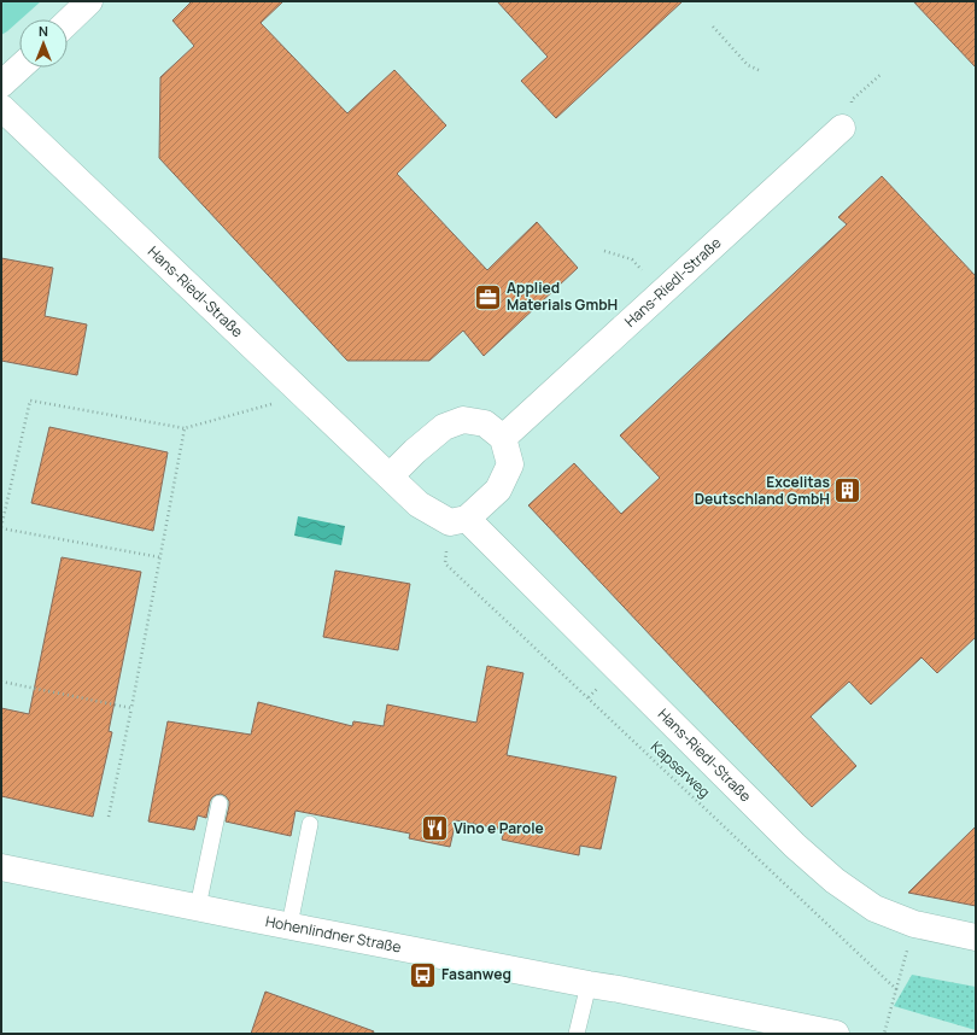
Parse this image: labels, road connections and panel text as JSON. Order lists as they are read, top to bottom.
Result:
{
  "streets": {
    "street": ["Hans-Riedl-Straße", "Hohenlindner Straße"],
    "path": ["Kapserweg"]
  },
  "crossings": [
    ["Hans-Riedl-Straße", "Kapserweg"]
  ],
  "places": {
    "office": ["Applied Materials GmbH"],
    "building": ["Excelitas Deutschland GmbH"],
    "restaurant": ["Vino e Parole"],
    "bus stop": ["Fasanweg"]
  },
  "north": "top"
}
